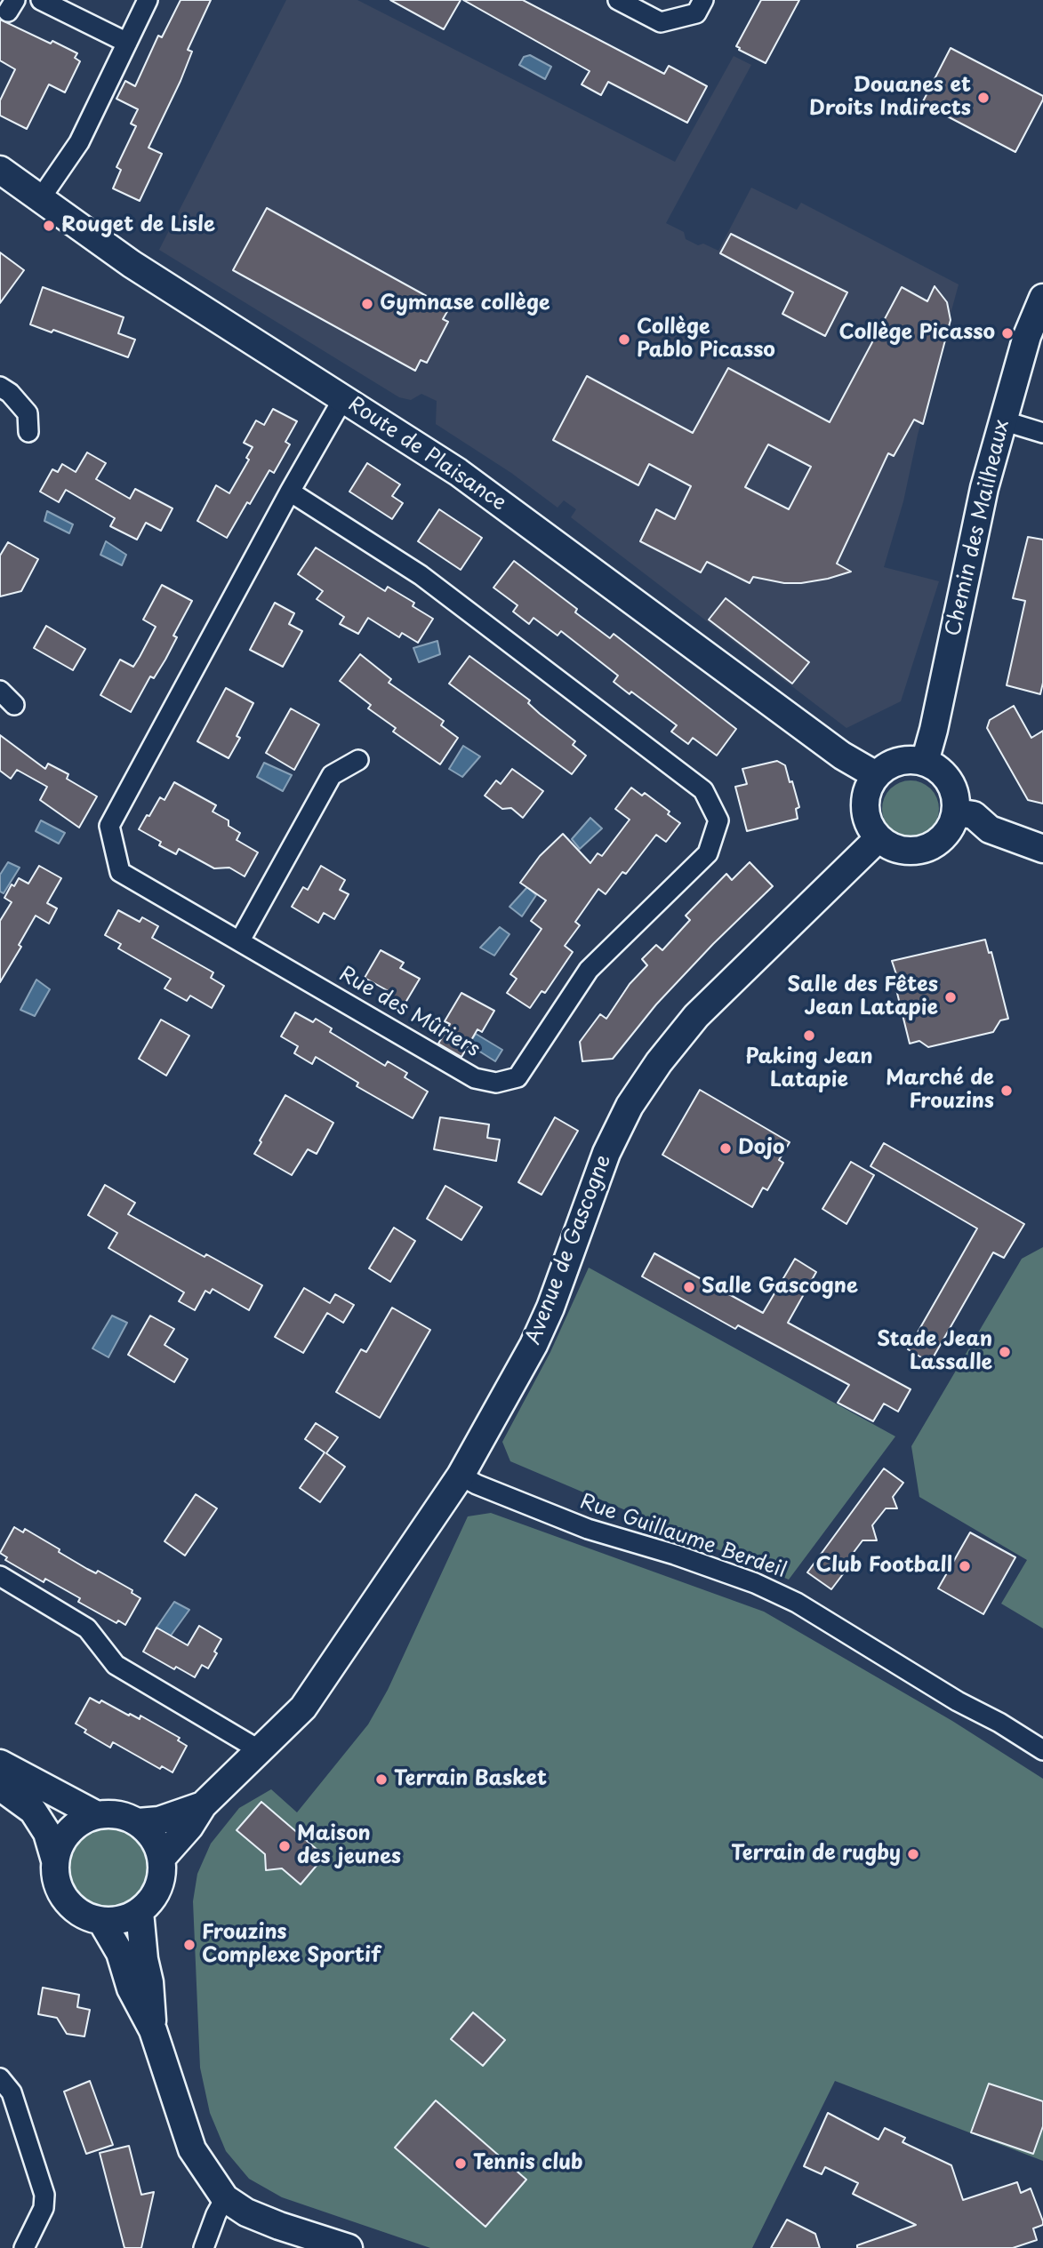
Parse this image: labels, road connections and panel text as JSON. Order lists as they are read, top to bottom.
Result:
{
  "streets": {
    "main road": ["Route de Plaisance", "Chemin des Mailheaux", "Avenue de Gascogne"],
    "street": ["Rue des Mûriers", "Rue Guillaume Berdeil"]
  },
  "crossings": [
    ["Route de Plaisance", "Chemin des Mailheaux"],
    ["Route de Plaisance", "Rue des Mûriers"],
    ["Route de Plaisance", "Avenue de Gascogne"],
    ["Chemin des Mailheaux", "Avenue de Gascogne"],
    ["Avenue de Gascogne", "Rue Guillaume Berdeil"]
  ],
  "places": [
    "Douanes et Droits Indirects",
    "Rouget de Lisle",
    "Gymnase collège",
    "Collège Picasso",
    "Collège Pablo Picasso",
    "Salle des Fêtes Jean Latapie",
    "Paking Jean Latapie",
    "Marché de Frouzins",
    "Dojo",
    "Salle Gascogne",
    "Stade Jean Lassalle",
    "Club Football",
    "Terrain Basket",
    "Maison des jeunes",
    "Terrain de rugby",
    "Frouzins Complexe Sportif",
    "Tennis club"
  ]
}
